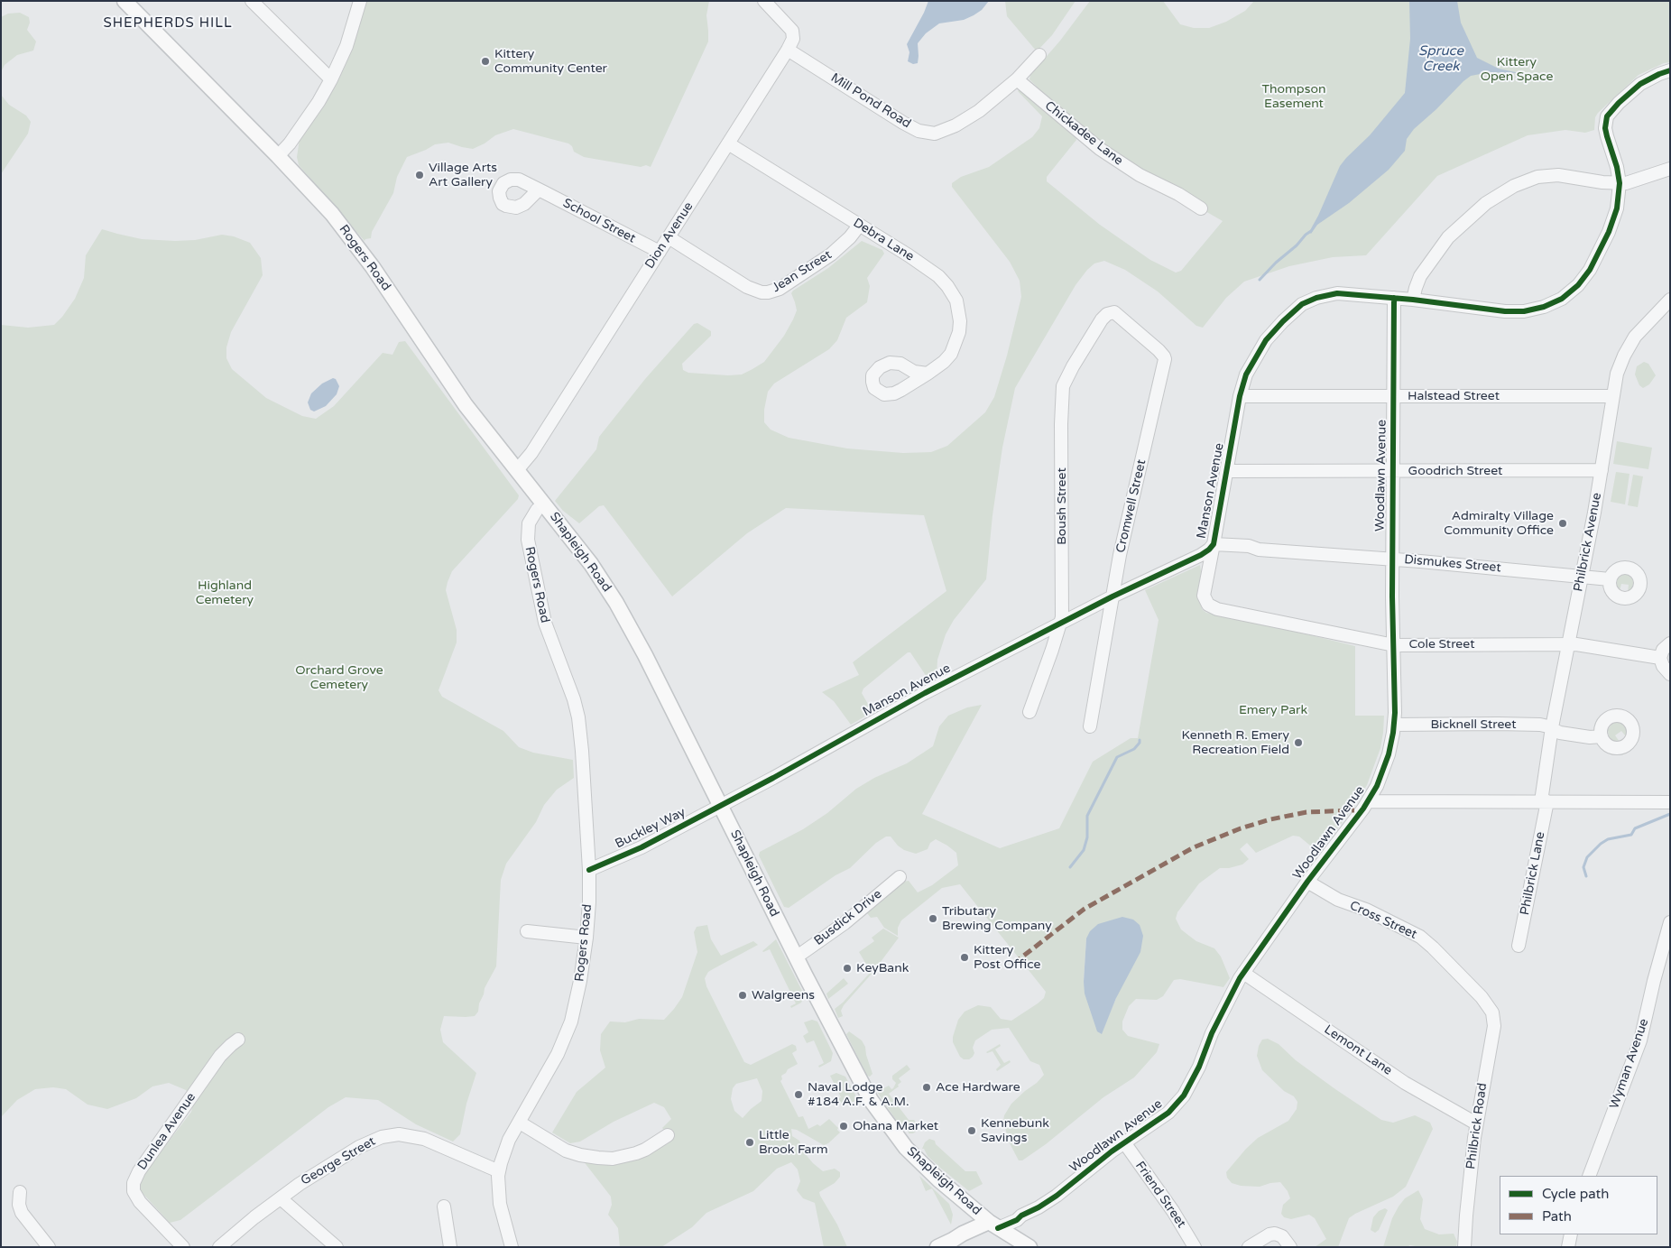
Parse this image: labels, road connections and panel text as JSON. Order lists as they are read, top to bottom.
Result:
{
  "streets": {
    "main road": ["Rogers Road", "Shapleigh Road"],
    "street": [
      "Mill Pond Road",
      "Chickadee Lane",
      "School Street",
      "Dion Avenue",
      "Debra Lane",
      "Jean Street",
      "Halstead Street",
      "Goodrich Street",
      "Woodlawn Avenue",
      "Manson Avenue",
      "Boush Street",
      "Cromwell Street",
      "Philbrick Avenue",
      "Dismukes Street",
      "Cole Street",
      "Bicknell Street",
      "Buckley Way",
      "Philbrick Lane",
      "Busdick Drive",
      "Cross Street",
      "Lemont Lane",
      "Wyman Avenue",
      "Philbrick Road",
      "Dunlea Avenue",
      "George Street",
      "Friend Street"
    ]
  },
  "crossings": [
    ["Mill Pond Road", "Chickadee Lane"],
    ["Mill Pond Road", "Dion Avenue"],
    ["School Street", "Dion Avenue"],
    ["Dion Avenue", "Debra Lane"],
    ["Dion Avenue", "Rogers Road"],
    ["Dion Avenue", "Jean Street"],
    ["Debra Lane", "Jean Street"],
    ["Rogers Road", "Shapleigh Road"],
    ["Rogers Road", "Buckley Way"],
    ["Rogers Road", "George Street"],
    ["Halstead Street", "Woodlawn Avenue"],
    ["Halstead Street", "Manson Avenue"],
    ["Halstead Street", "Philbrick Avenue"],
    ["Goodrich Street", "Woodlawn Avenue"],
    ["Goodrich Street", "Manson Avenue"],
    ["Goodrich Street", "Philbrick Avenue"],
    ["Woodlawn Avenue", "Manson Avenue"],
    ["Woodlawn Avenue", "Shapleigh Road"],
    ["Woodlawn Avenue", "Dismukes Street"],
    ["Woodlawn Avenue", "Cole Street"],
    ["Woodlawn Avenue", "Bicknell Street"],
    ["Woodlawn Avenue", "Cross Street"],
    ["Woodlawn Avenue", "Lemont Lane"],
    ["Woodlawn Avenue", "Friend Street"],
    ["Manson Avenue", "Boush Street"],
    ["Manson Avenue", "Cromwell Street"],
    ["Manson Avenue", "Shapleigh Road"],
    ["Manson Avenue", "Dismukes Street"],
    ["Manson Avenue", "Cole Street"],
    ["Manson Avenue", "Buckley Way"],
    ["Boush Street", "Cromwell Street"],
    ["Philbrick Avenue", "Dismukes Street"],
    ["Philbrick Avenue", "Cole Street"],
    ["Philbrick Avenue", "Bicknell Street"],
    ["Philbrick Avenue", "Philbrick Lane"],
    ["Shapleigh Road", "Buckley Way"],
    ["Shapleigh Road", "Busdick Drive"],
    ["Dismukes Street", "Cole Street"],
    ["Cross Street", "Philbrick Road"],
    ["Lemont Lane", "Philbrick Road"]
  ],
  "districts": ["SHEPHERDS HILL"],
  "water": ["Spruce Creek"],
  "parks": [
    "Kittery Open Space",
    "Thompson Easement",
    "Highland Cemetery",
    "Orchard Grove Cemetery",
    "Emery Park"
  ],
  "places": [
    "Kittery Community Center",
    "Village Arts Art Gallery",
    "Admiralty Village Community Office",
    "Kenneth R. Emery Recreation Field",
    "Tributary Brewing Company",
    "Kittery Post Office",
    "KeyBank",
    "Walgreens",
    "Ace Hardware",
    "Naval Lodge #184 A.F. & A.M.",
    "Ohana Market",
    "Kennebunk Savings",
    "Little Brook Farm"
  ],
  "legend": ["Cycle path", "Path"]
}
